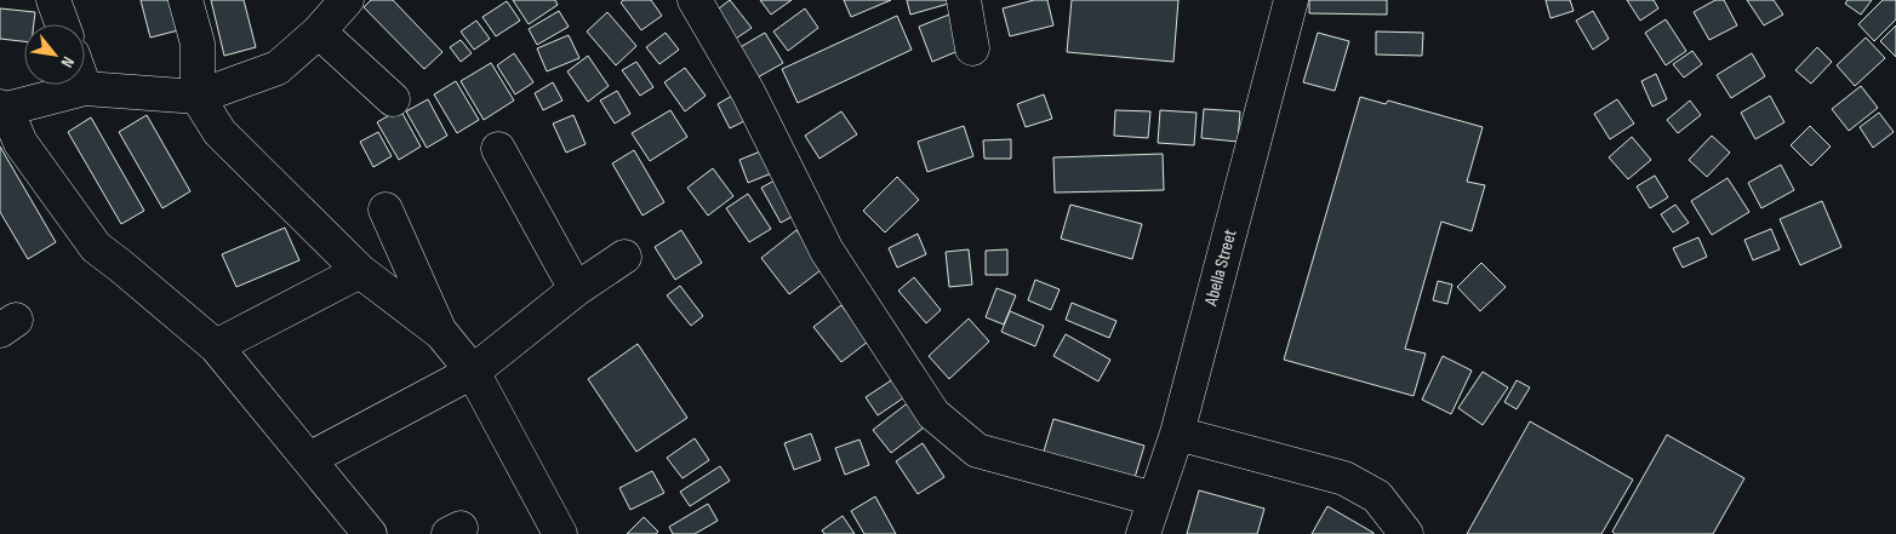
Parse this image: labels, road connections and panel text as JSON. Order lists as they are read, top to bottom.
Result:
{
  "streets": {
    "street": ["Abella Street"]
  },
  "north": "bottom right"
}
